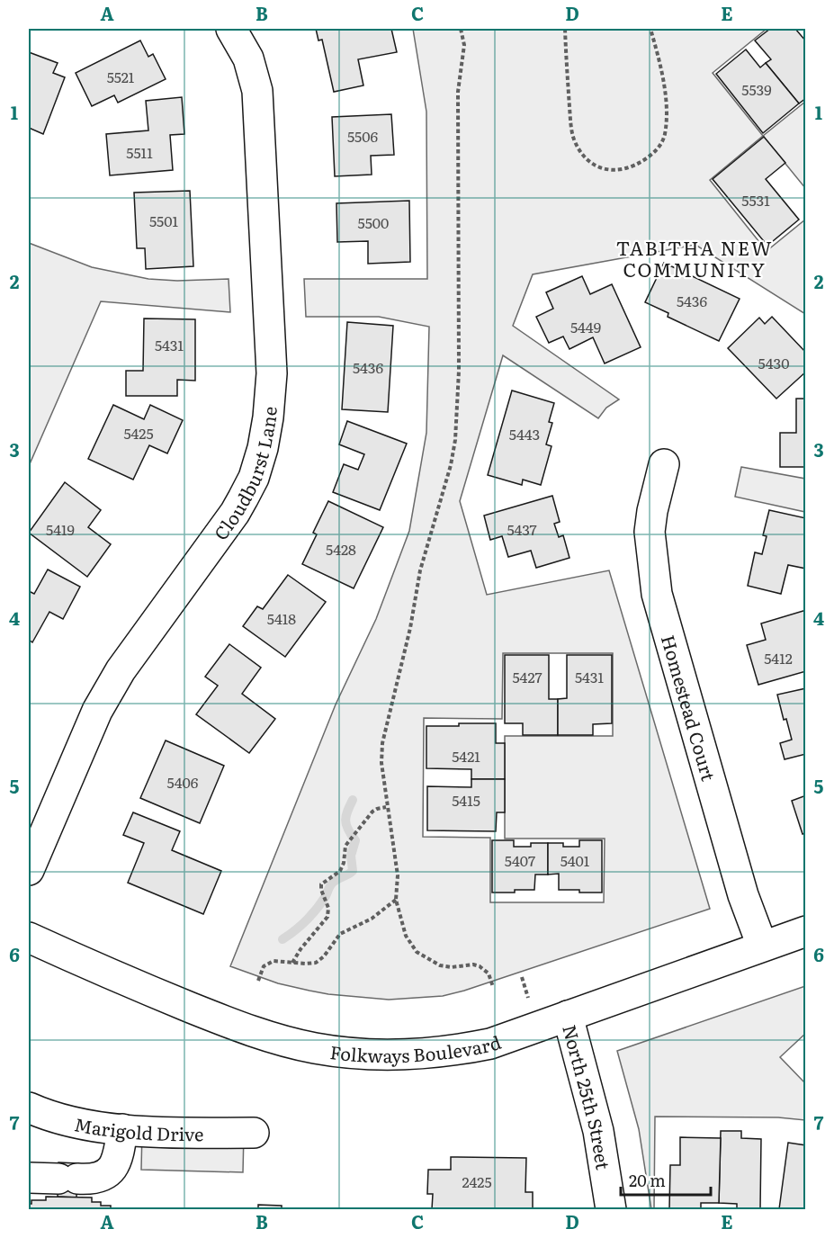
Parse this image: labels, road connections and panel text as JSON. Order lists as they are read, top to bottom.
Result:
{
  "streets": {
    "street": [
      "Cloudburst Lane",
      "Homestead Court",
      "Folkways Boulevard",
      "North 25th Street",
      "Marigold Drive"
    ]
  },
  "crossings": [
    ["Homestead Court", "Folkways Boulevard"],
    ["Folkways Boulevard", "North 25th Street"]
  ],
  "districts": ["TABITHA NEW COMMUNITY"],
  "house_numbers": [
    "5521",
    "5539",
    "5506",
    "5511",
    "5531",
    "5501",
    "5500",
    "5436",
    "5449",
    "5431",
    "5430",
    "5436",
    "5425",
    "5443",
    "5419",
    "5437",
    "5428",
    "5418",
    "5412",
    "5427",
    "5431",
    "5421",
    "5406",
    "5415",
    "5407",
    "5401",
    "2425"
  ],
  "scale_bar": "20 m",
  "grid": {
    "columns": [
      "A",
      "B",
      "C",
      "D",
      "E"
    ],
    "rows": [
      "1",
      "2",
      "3",
      "4",
      "5",
      "6",
      "7"
    ]
  }
}
